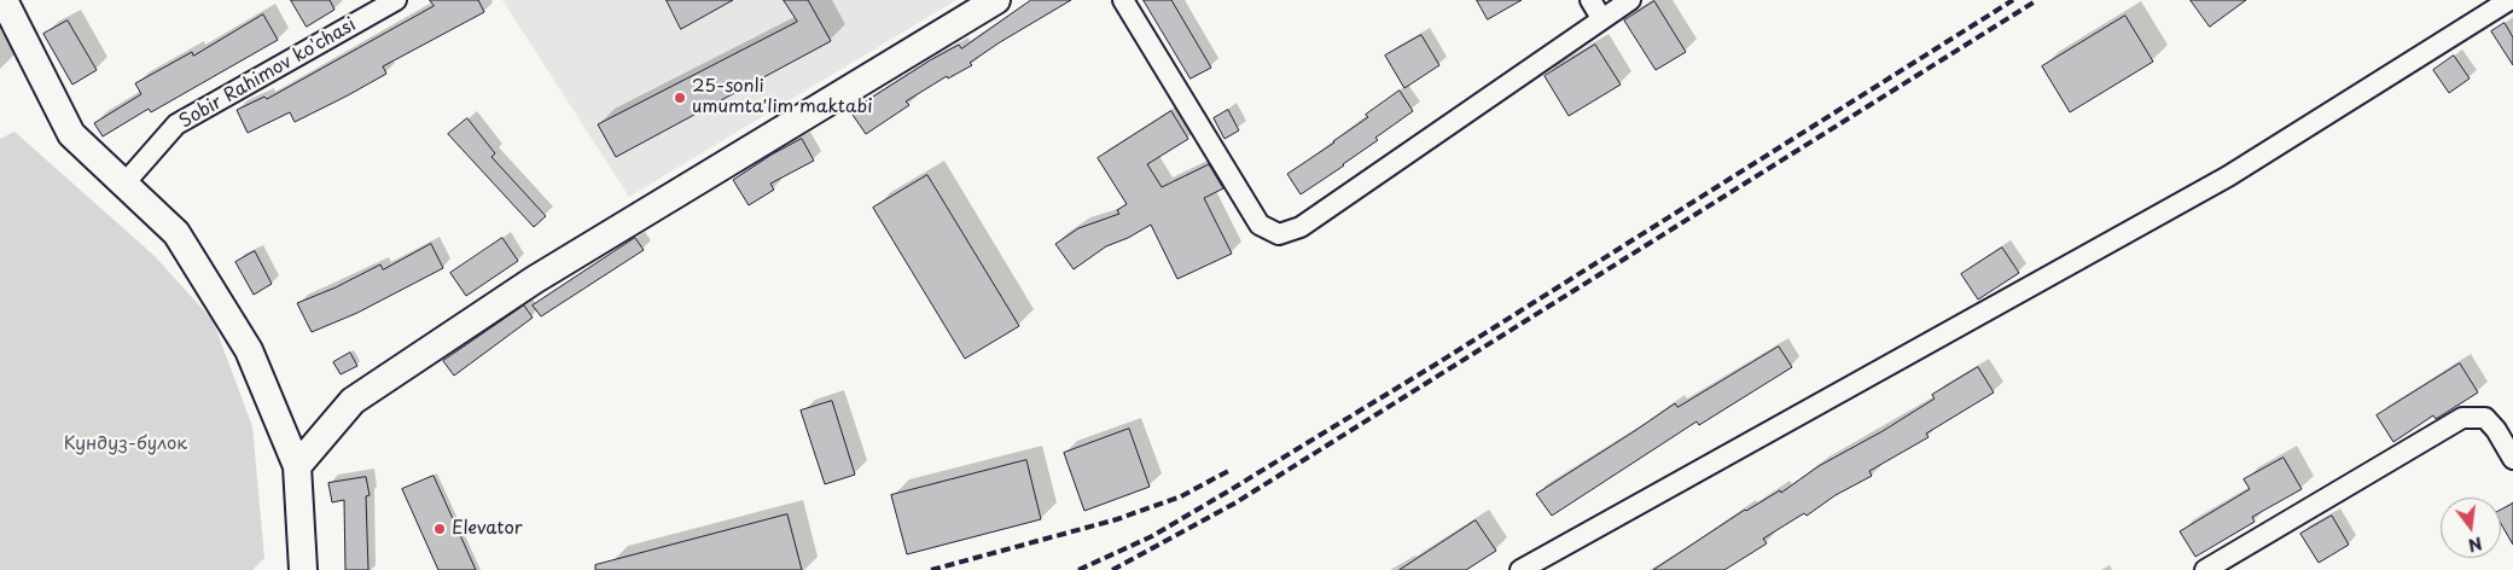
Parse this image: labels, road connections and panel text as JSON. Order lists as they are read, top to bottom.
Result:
{
  "streets": {
    "street": ["Sobir Rahimov ko'chasi"]
  },
  "parks": ["Кундуз-булок"],
  "places": ["25-sonli umumta'lim maktabi", "Elevator"],
  "north": "bottom"
}
